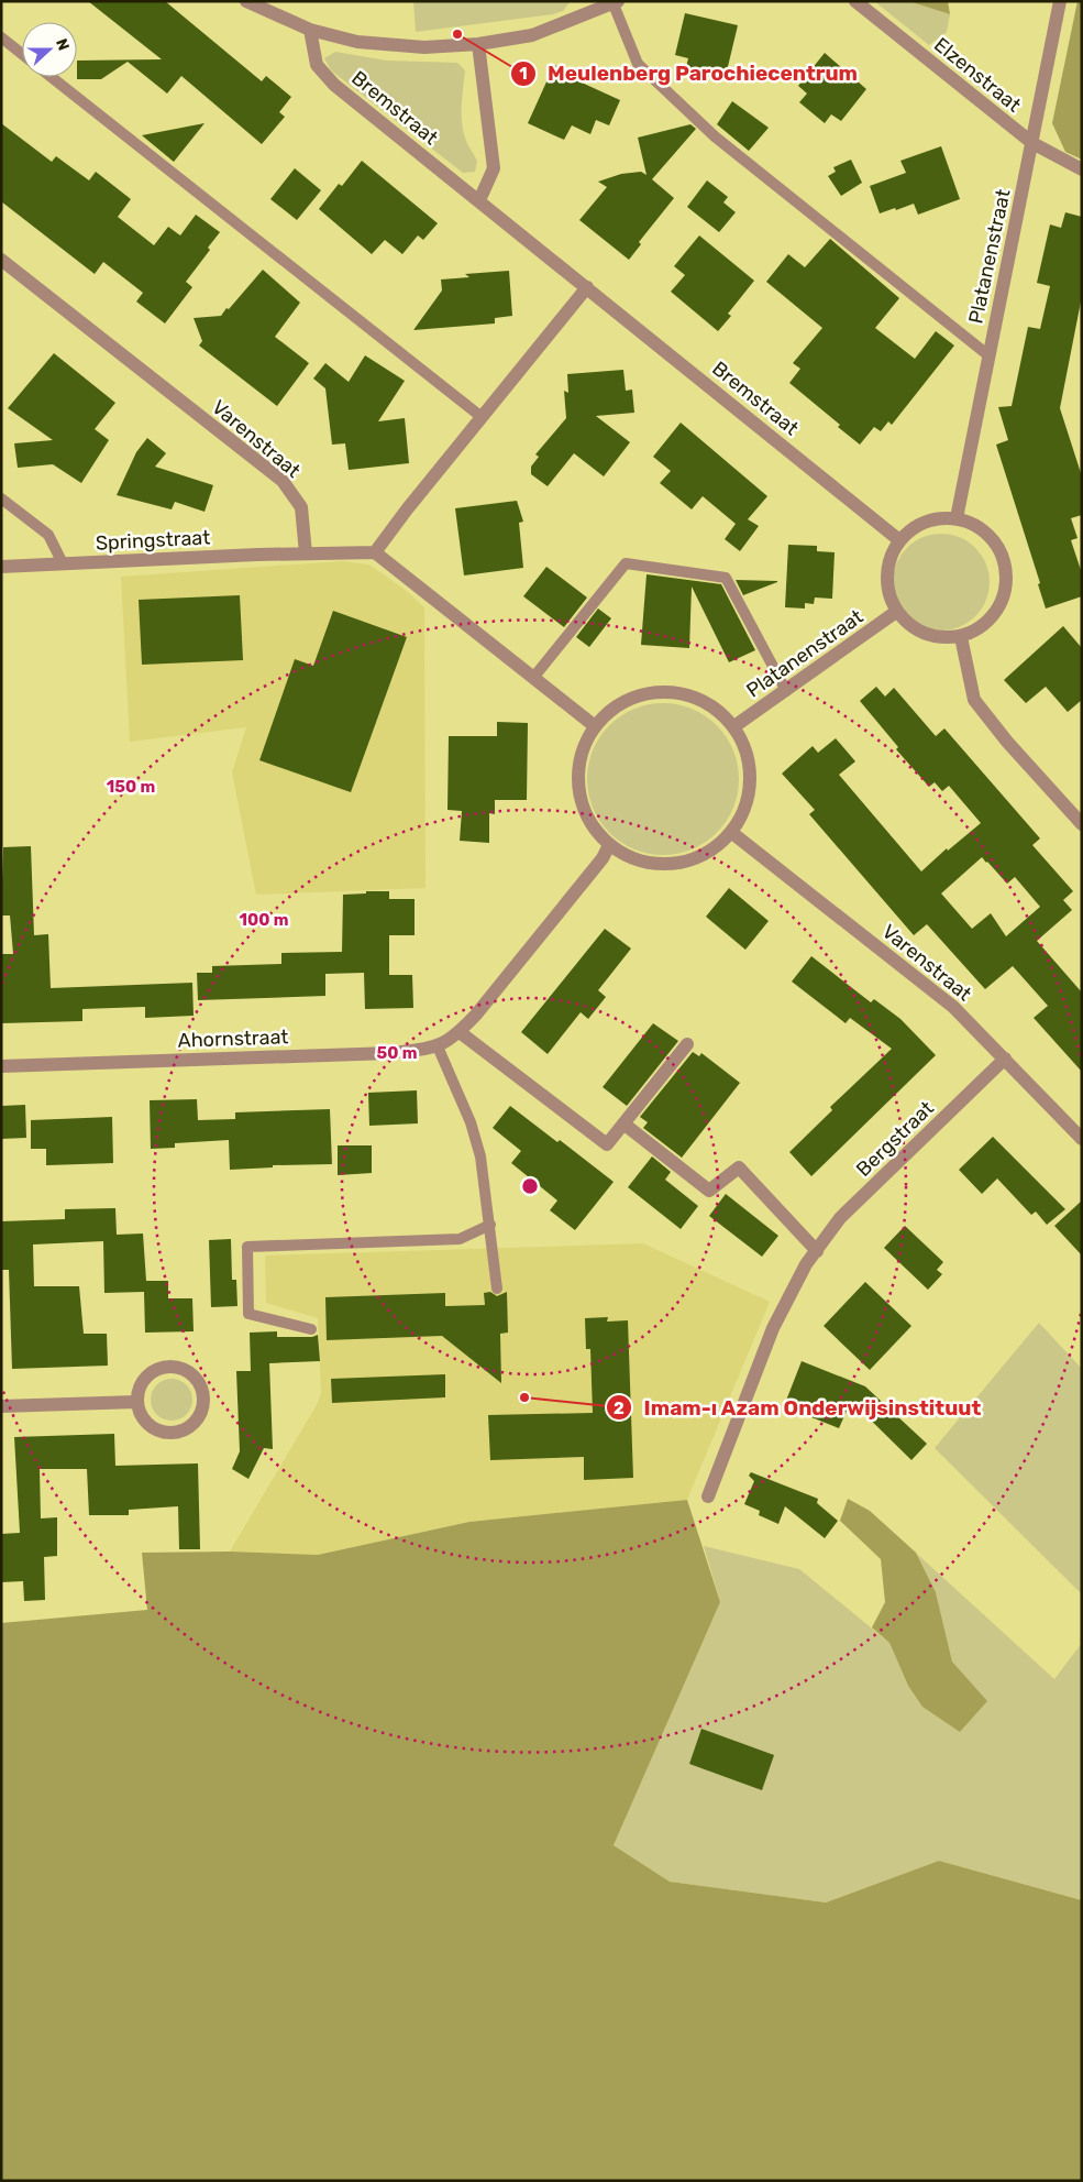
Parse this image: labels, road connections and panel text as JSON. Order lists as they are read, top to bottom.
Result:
{
  "streets": {
    "street": [
      "Elzenstraat",
      "Bremstraat",
      "Platanenstraat",
      "Varenstraat",
      "Springstraat",
      "Ahornstraat",
      "Bergstraat"
    ]
  },
  "crossings": [
    ["Elzenstraat", "Platanenstraat"],
    ["Bremstraat", "Platanenstraat"],
    ["Platanenstraat", "Varenstraat"],
    ["Platanenstraat", "Ahornstraat"],
    ["Varenstraat", "Springstraat"],
    ["Varenstraat", "Ahornstraat"],
    ["Varenstraat", "Bergstraat"]
  ],
  "places": ["Meulenberg Parochiecentrum", "Imam-ı Azam Onderwijsinstituut"],
  "north": "right",
  "rings": ["150 m", "100 m", "50 m"]
}
